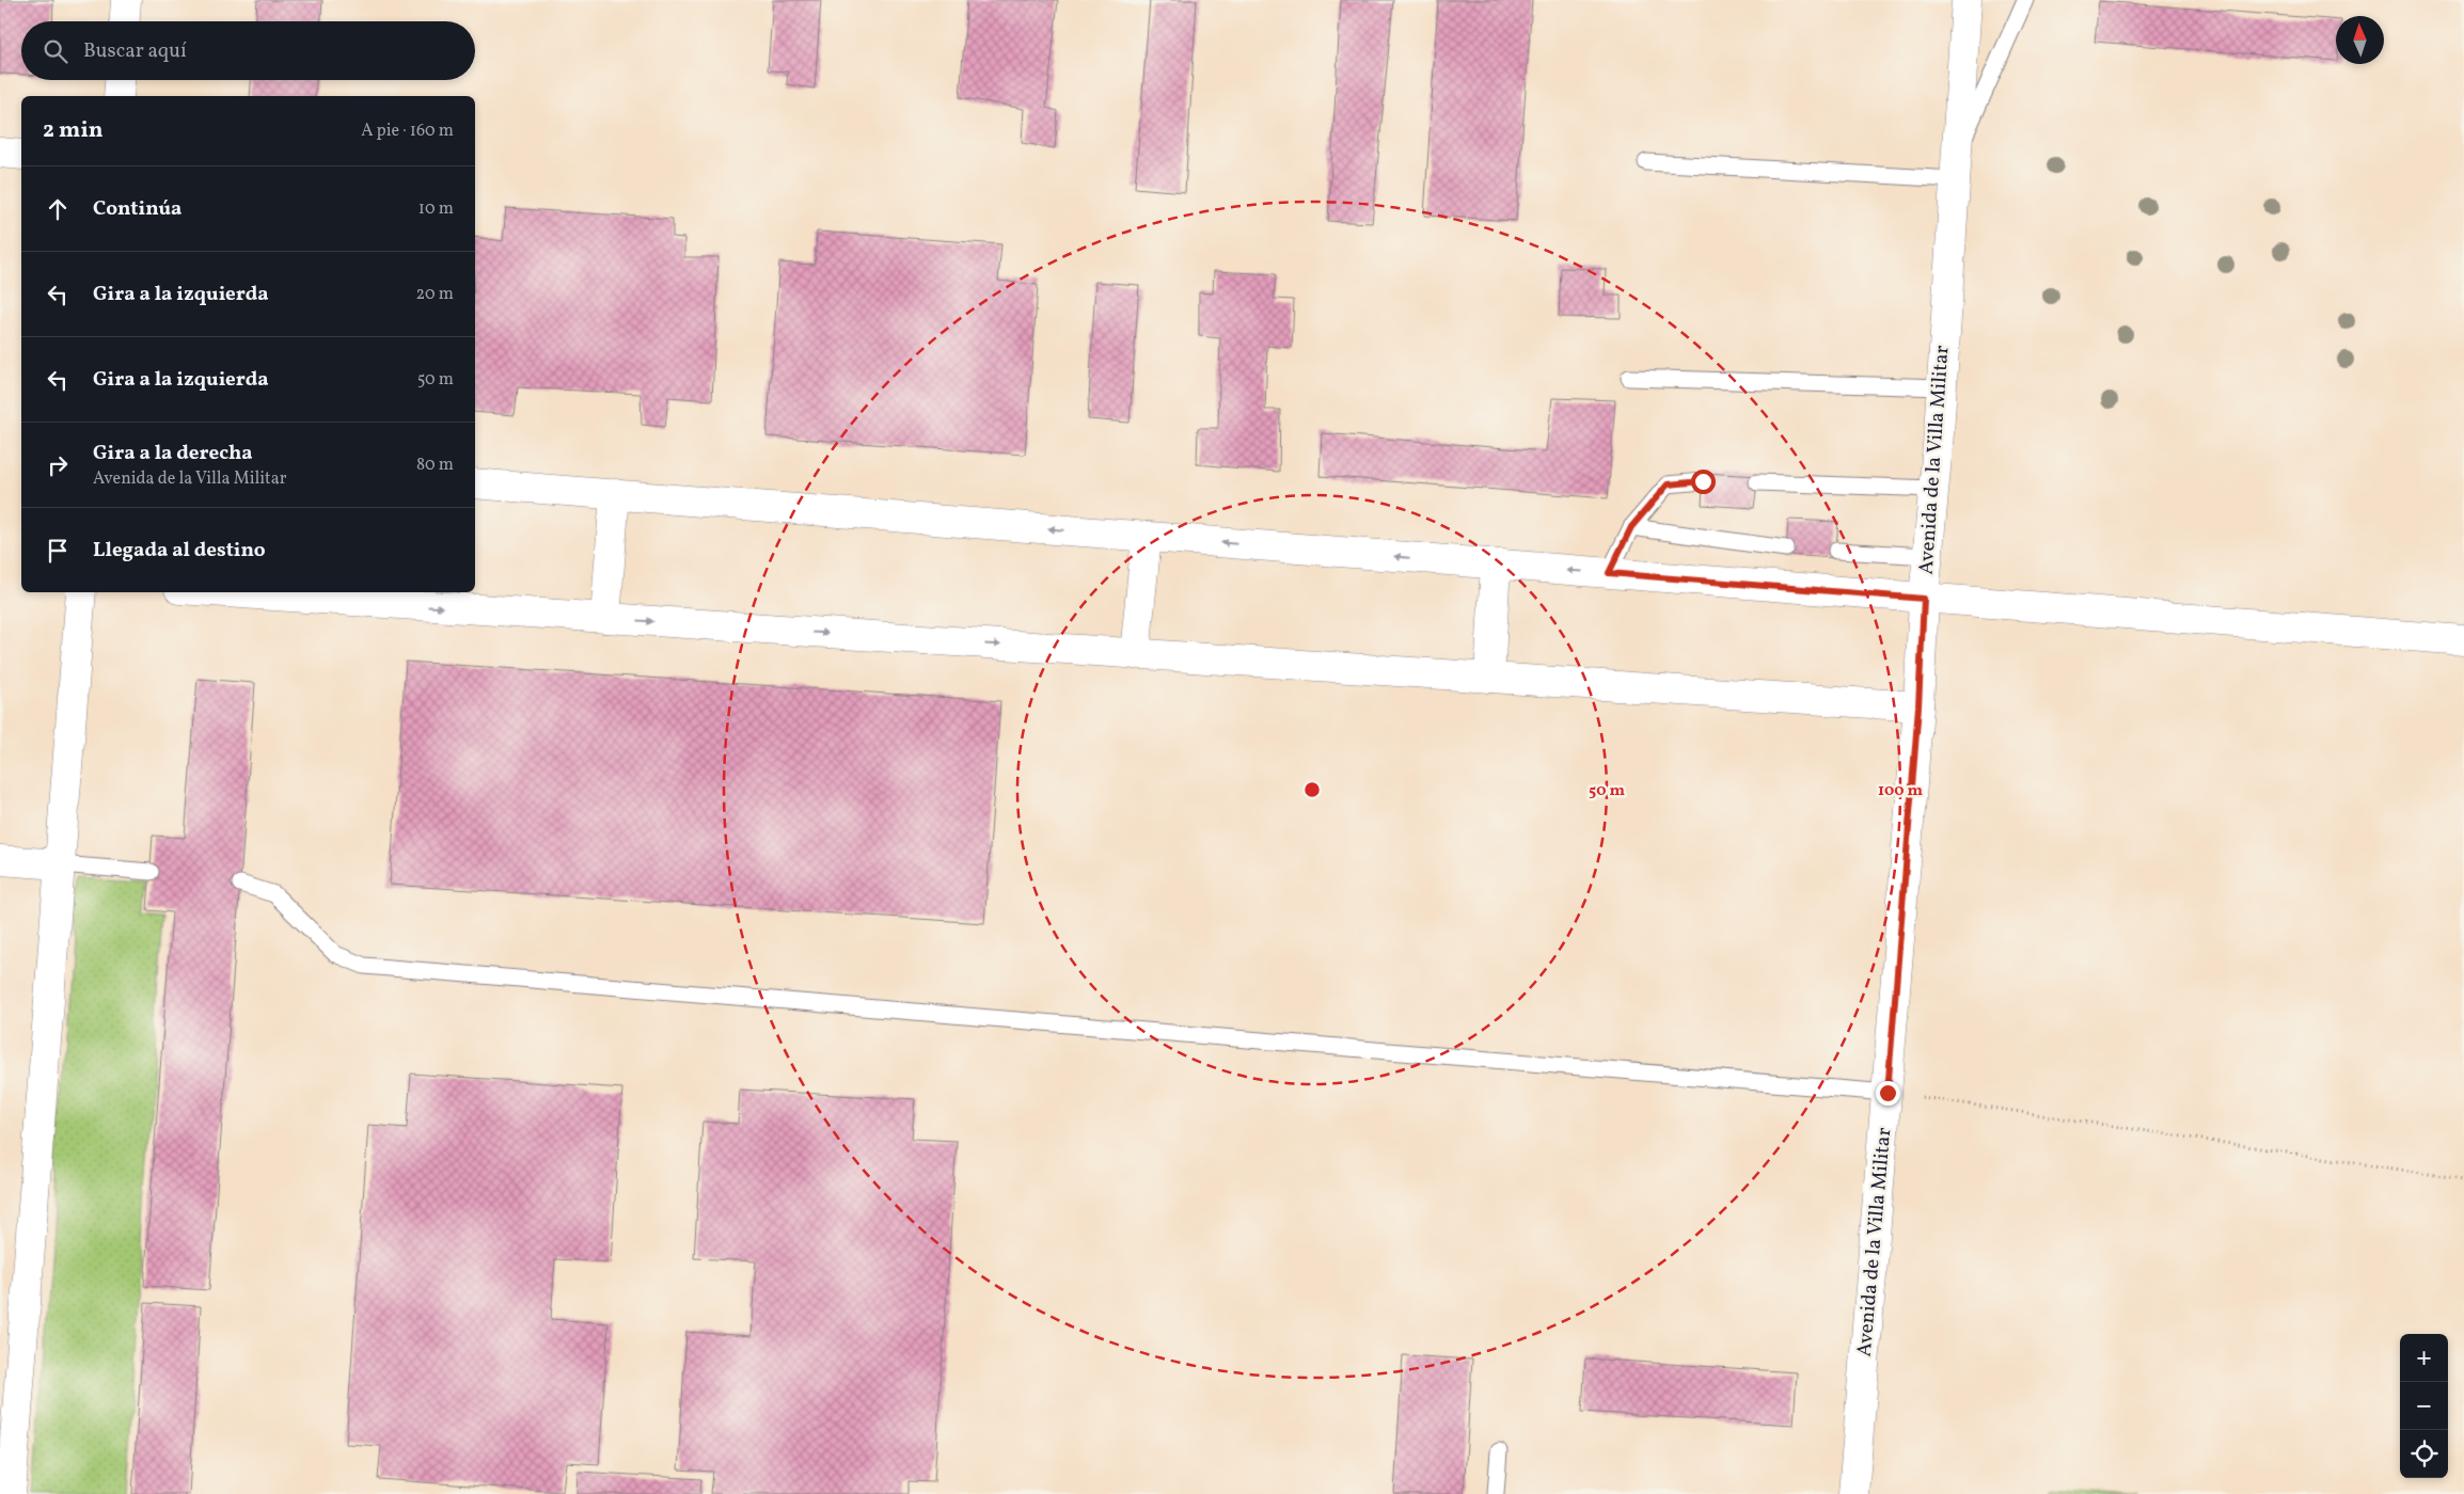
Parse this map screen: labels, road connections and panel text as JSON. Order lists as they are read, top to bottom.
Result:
{
  "streets": {
    "street": ["Avenida de la Villa Militar"]
  },
  "north": "top",
  "page": {
    "search": "Buscar aquí",
    "heading": ["2 min", "A pie · 160 m"],
    "list": [
      ["Continúa", "10 m"],
      ["Gira a la izquierda", "20 m"],
      ["Gira a la izquierda", "50 m"],
      ["Gira a la derecha", "Avenida de la Villa Militar", "80 m"],
      "Llegada al destino"
    ],
    "map_buttons": ["+", "−"]
  },
  "rings": ["50 m", "100 m"]
}
